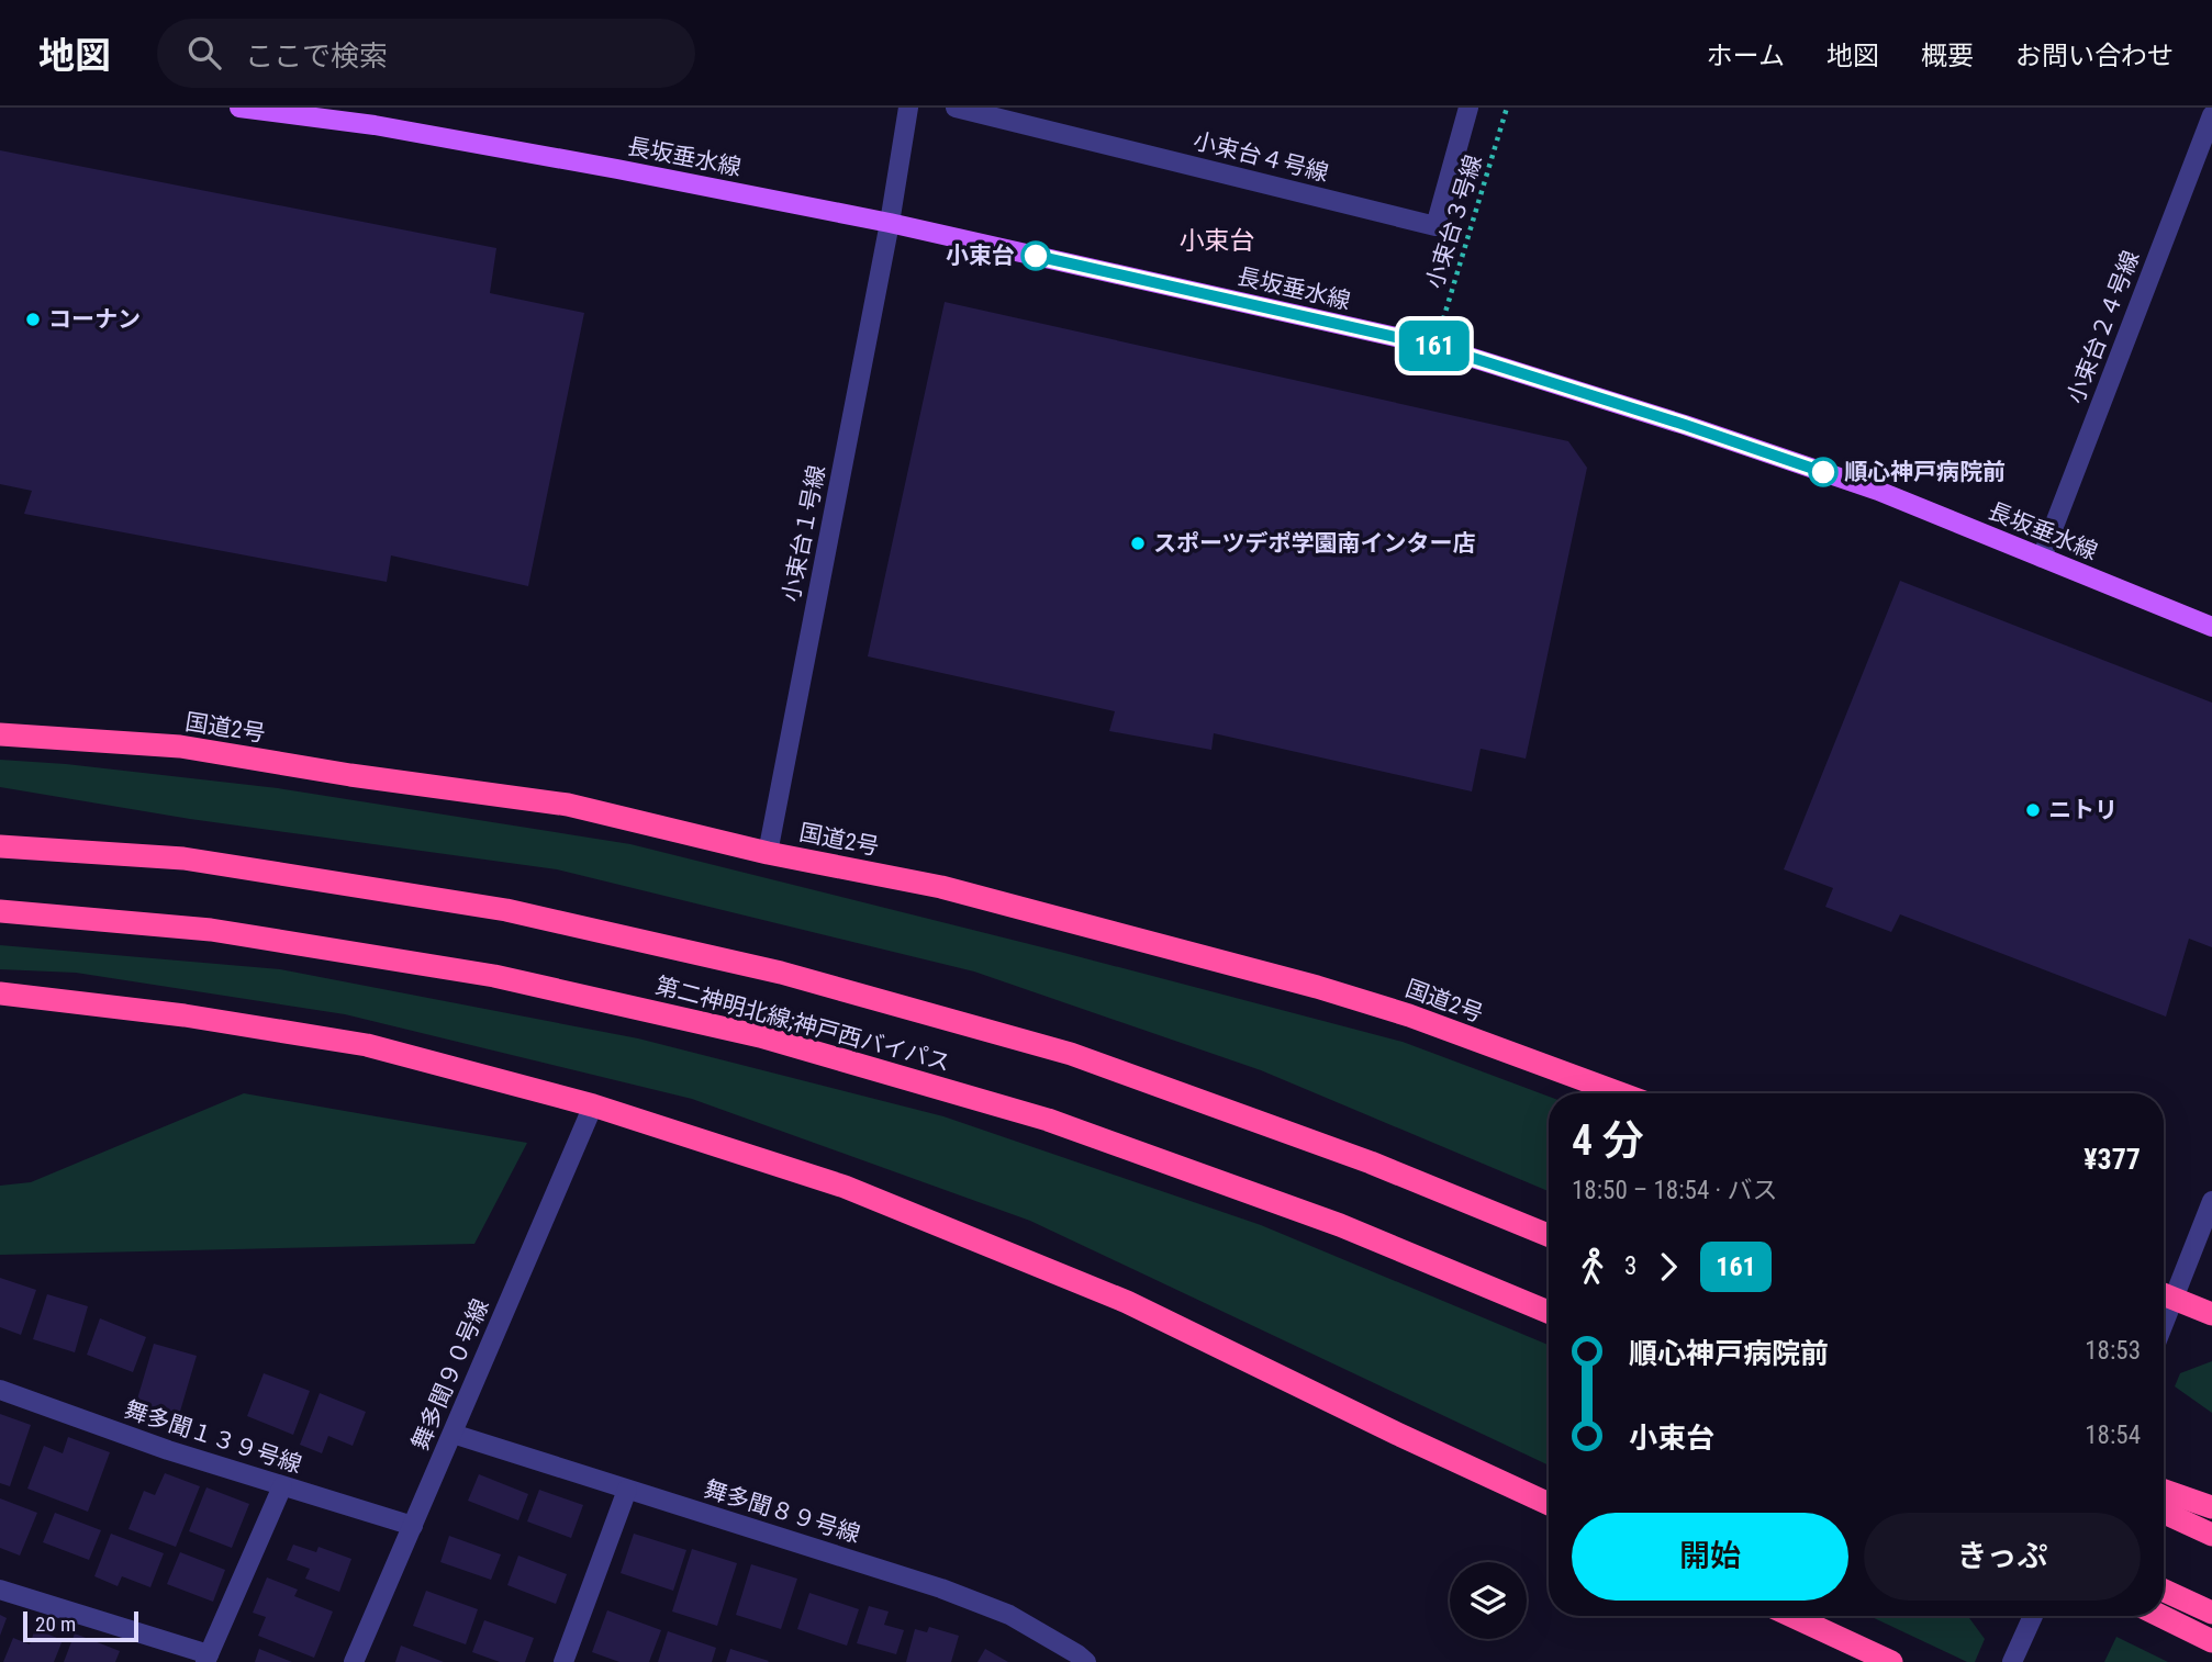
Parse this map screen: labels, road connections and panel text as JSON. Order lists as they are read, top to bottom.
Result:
{
  "streets": {
    "highway": ["国道2号", "第二神明北線;神戸西バイパス"],
    "main road": ["長坂垂水線"],
    "street": [
      "小束台４号線",
      "小束台２４号線",
      "小束台１号線",
      "舞多聞９０号線",
      "舞多聞１３９号線",
      "舞多聞８９号線"
    ],
    "path": ["小束台３号線"]
  },
  "crossings": [
    ["長坂垂水線", "小束台３号線"],
    ["長坂垂水線", "小束台２４号線"],
    ["長坂垂水線", "小束台１号線"],
    ["小束台１号線", "国道2号"],
    ["舞多聞９０号線", "舞多聞１３９号線"],
    ["舞多聞９０号線", "舞多聞８９号線"]
  ],
  "districts": ["小束台"],
  "places": [
    "小束台",
    "コーナン",
    "順心神戸病院前",
    "スポーツデポ学園南インター店",
    "ニトリ"
  ],
  "lines": ["bus line 161"],
  "scale_bar": "20 m",
  "page": {
    "header": "地図",
    "search": "ここで検索",
    "nav": [
      "ホーム",
      "地図",
      "概要",
      "お問い合わせ"
    ],
    "on_map": "161",
    "heading": ["4 分", "18:50 – 18:54 · バス", "¥377"],
    "legs": ["3", "161"],
    "list": [
      {
        "name": "順心神戸病院前",
        "value": "18:53"
      },
      {
        "name": "小束台",
        "value": "18:54"
      }
    ],
    "buttons": ["開始", "きっぷ"],
    "scale": "20 m"
  }
}
